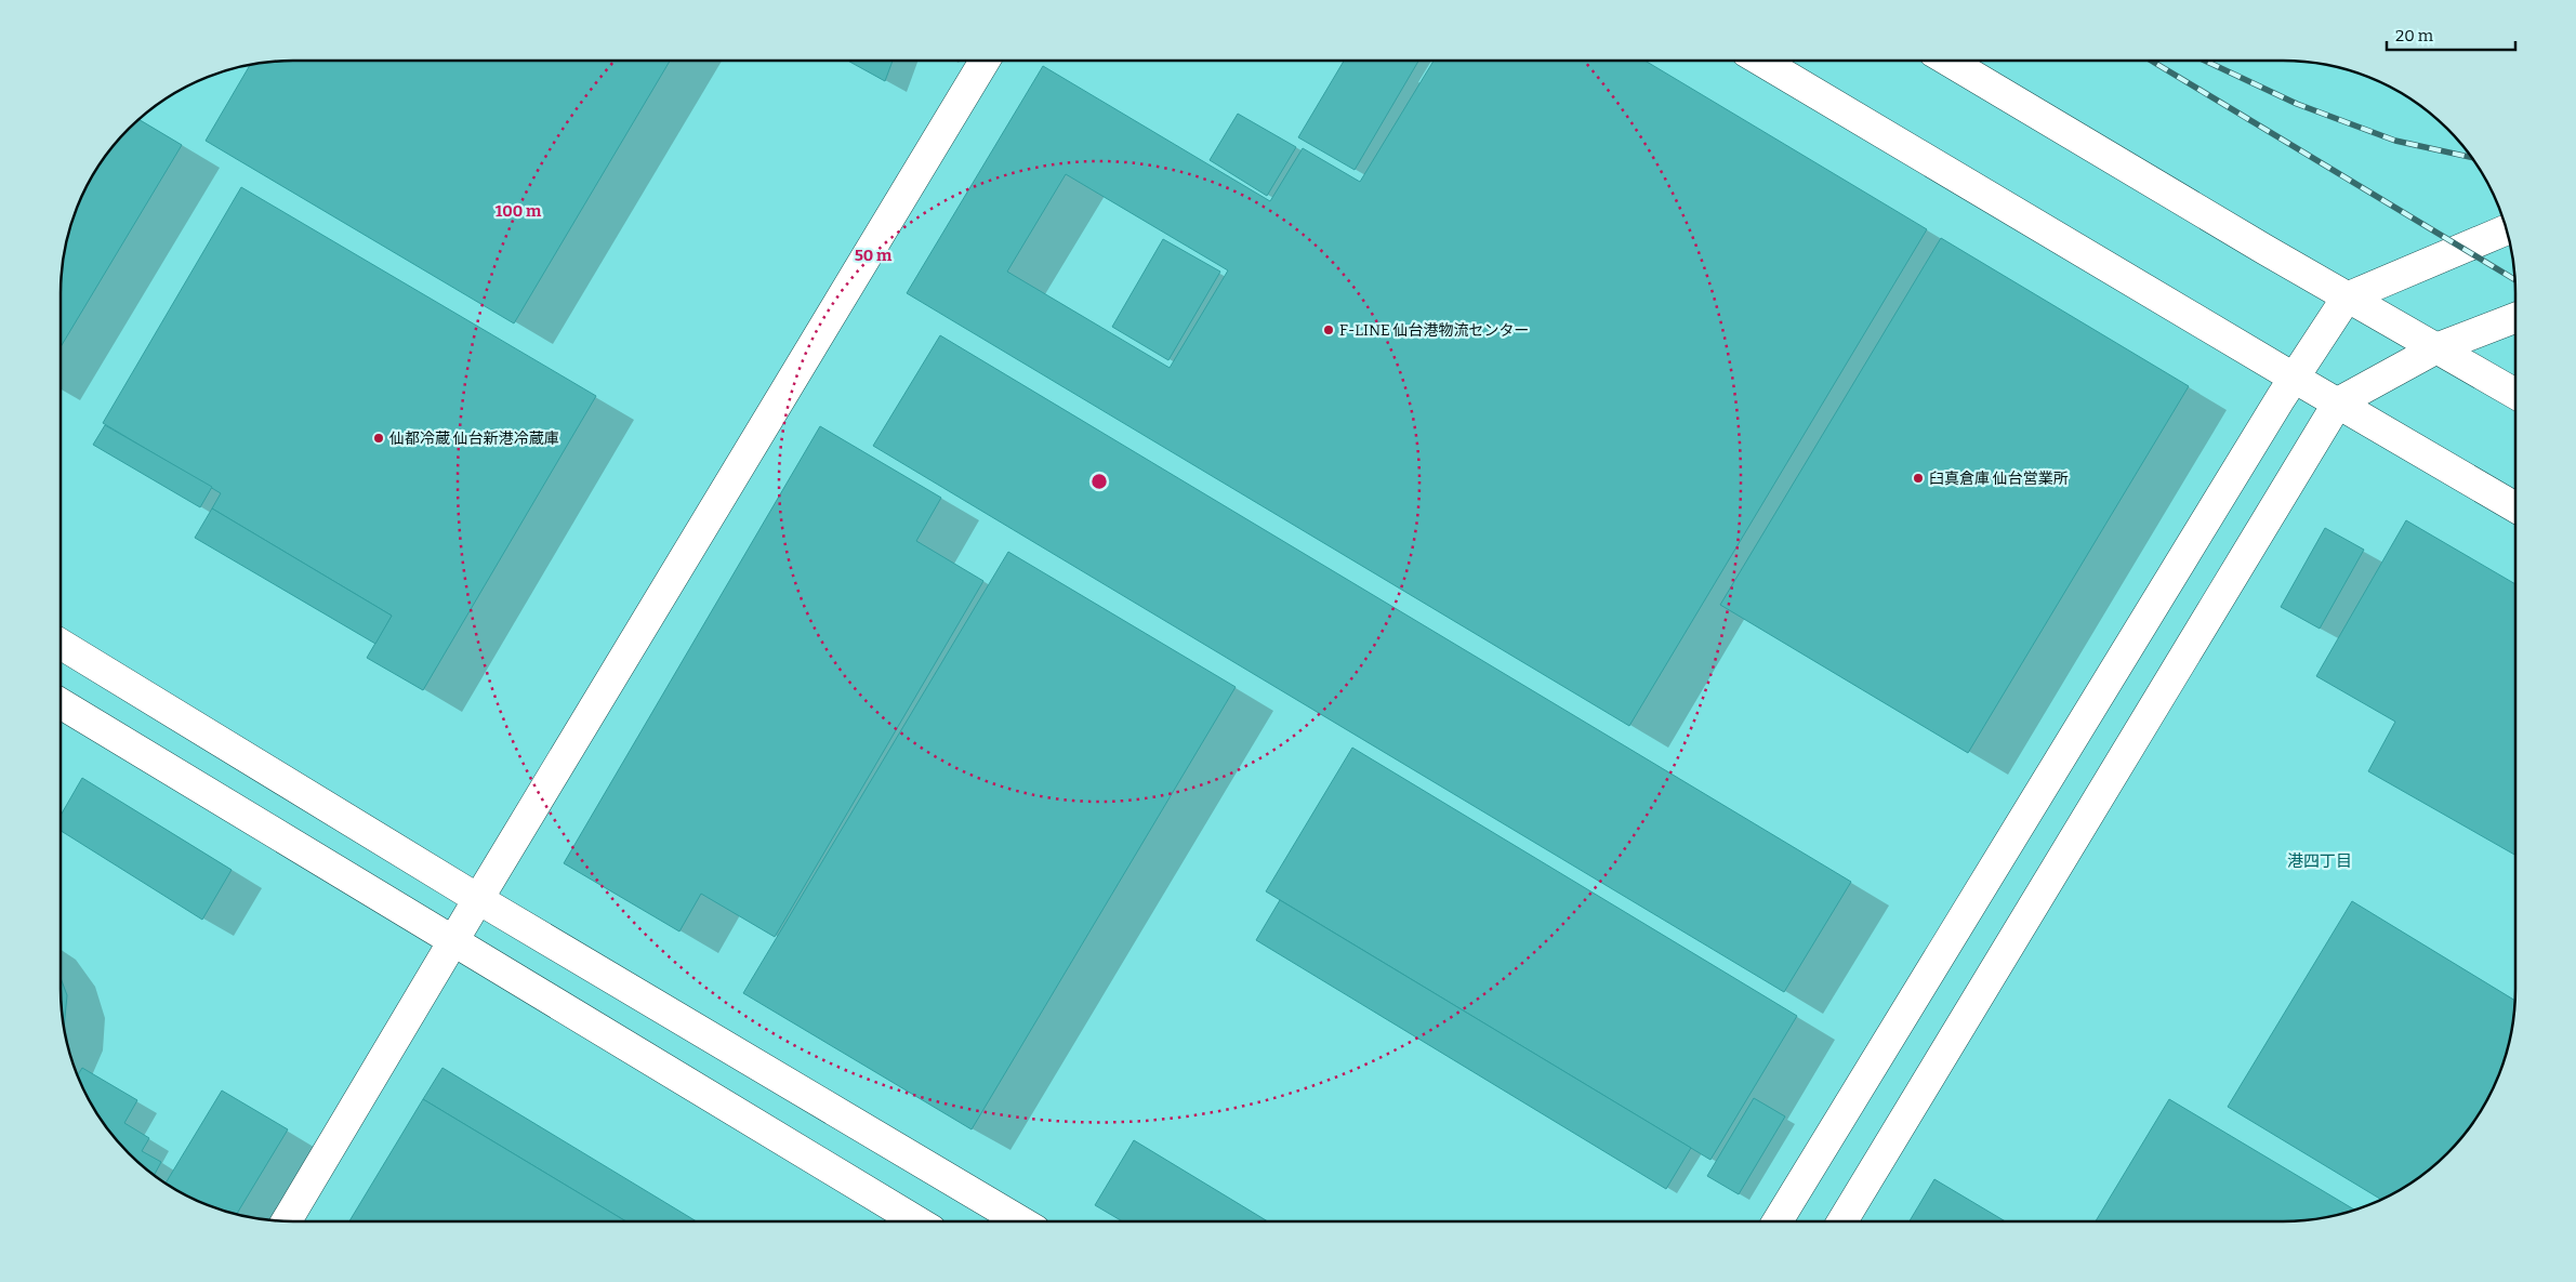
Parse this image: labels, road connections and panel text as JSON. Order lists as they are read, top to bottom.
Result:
{
  "districts": ["港四丁目"],
  "places": ["F-LINE 仙台港物流センター", "仙都冷蔵 仙台新港冷蔵庫", "臼真倉庫 仙台営業所"],
  "scale_bar": "20 m",
  "rings": ["100 m", "50 m"]
}
